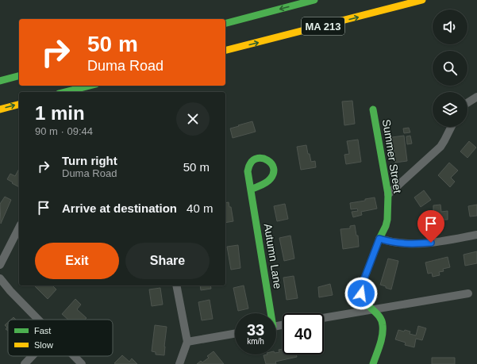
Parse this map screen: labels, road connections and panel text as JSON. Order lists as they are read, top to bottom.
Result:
{
  "streets": {
    "main road": ["MA 213", "Summer Street", "Autumn Lane"]
  },
  "legend": ["Fast", "Slow"],
  "page": {
    "turn": ["50 m", "Duma Road"],
    "heading": ["1 min", "90 m · 09:44"],
    "list": [
      {
        "name": "Turn right",
        "note": "Duma Road",
        "value": "50 m"
      },
      {
        "name": "Arrive at destination",
        "value": "40 m"
      }
    ],
    "buttons": ["Exit", "Share"],
    "speed": "33 km/h",
    "limit": "40"
  }
}
